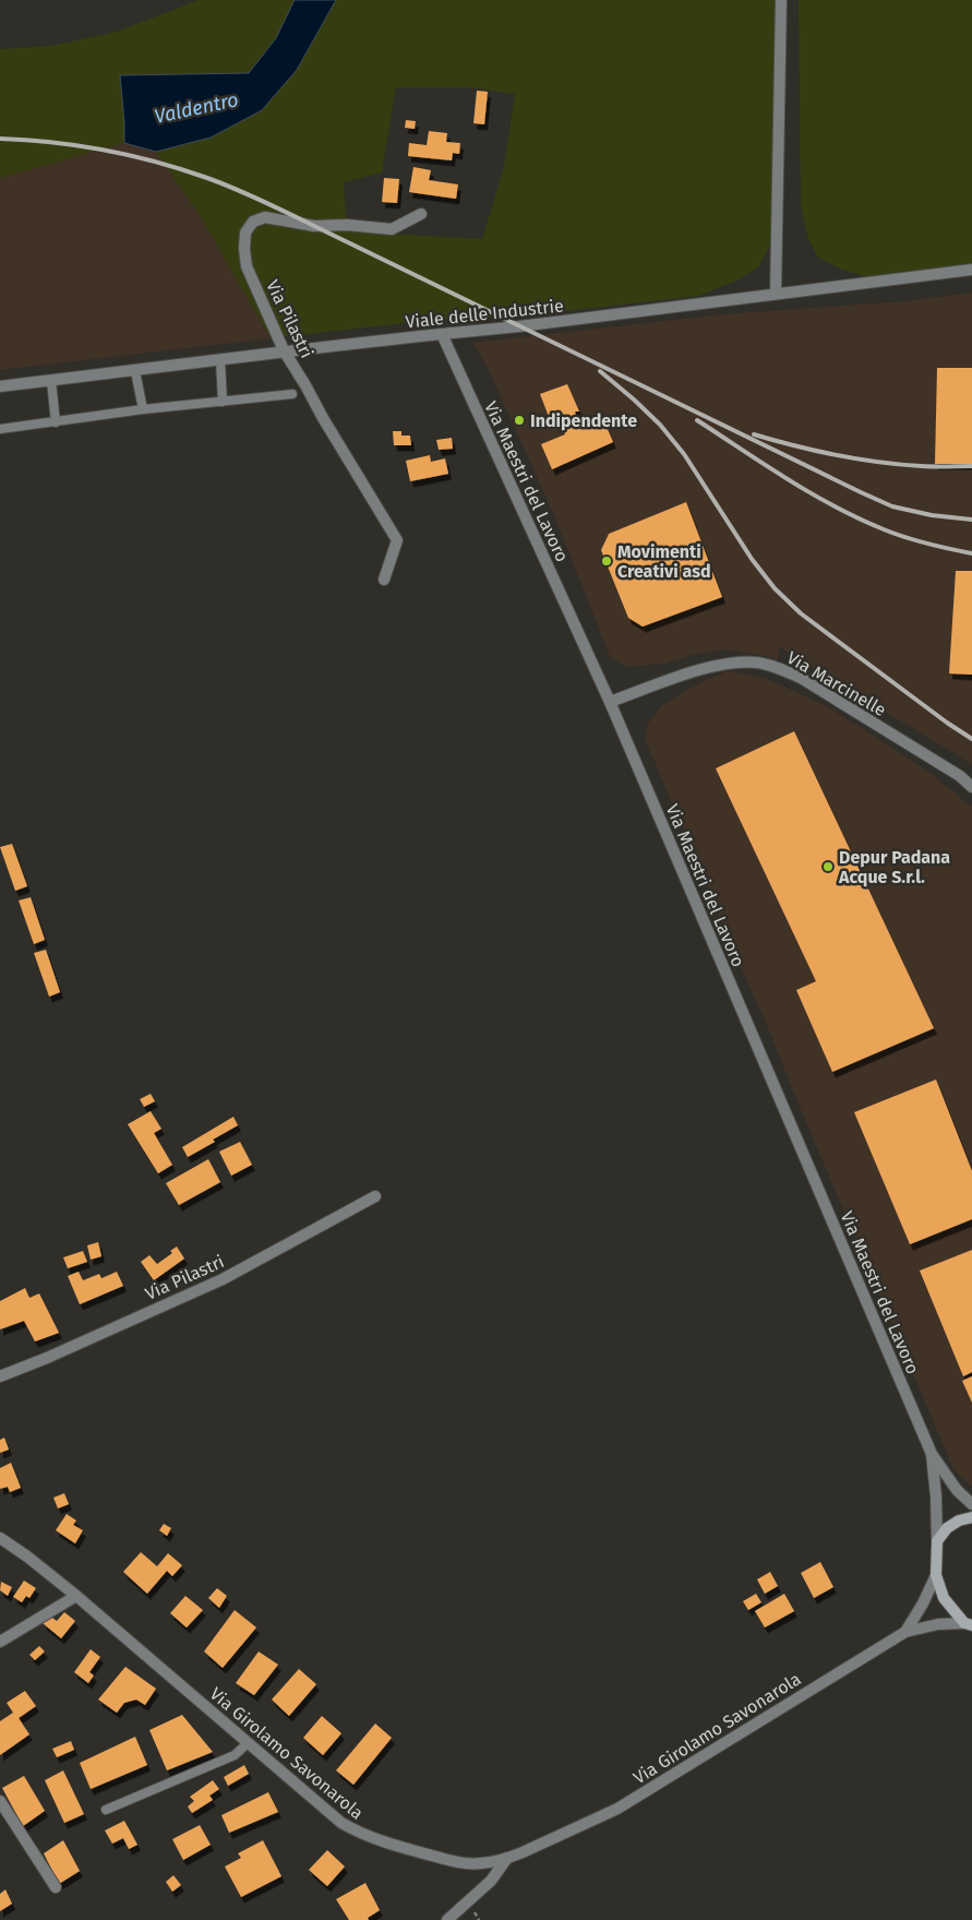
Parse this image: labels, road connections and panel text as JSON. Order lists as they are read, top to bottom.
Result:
{
  "streets": {
    "main road": ["Via Girolamo Savonarola"],
    "street": [
      "Viale delle Industrie",
      "Via Pilastri",
      "Via Maestri del Lavoro",
      "Via Marcinelle"
    ]
  },
  "crossings": [
    ["Viale delle Industrie", "Via Pilastri"],
    ["Viale delle Industrie", "Via Maestri del Lavoro"],
    ["Via Maestri del Lavoro", "Via Marcinelle"]
  ],
  "water": ["Valdentro"],
  "places": ["Indipendente", "Movimenti Creativi asd", "Depur Padana Acque S.r.l."]
}
